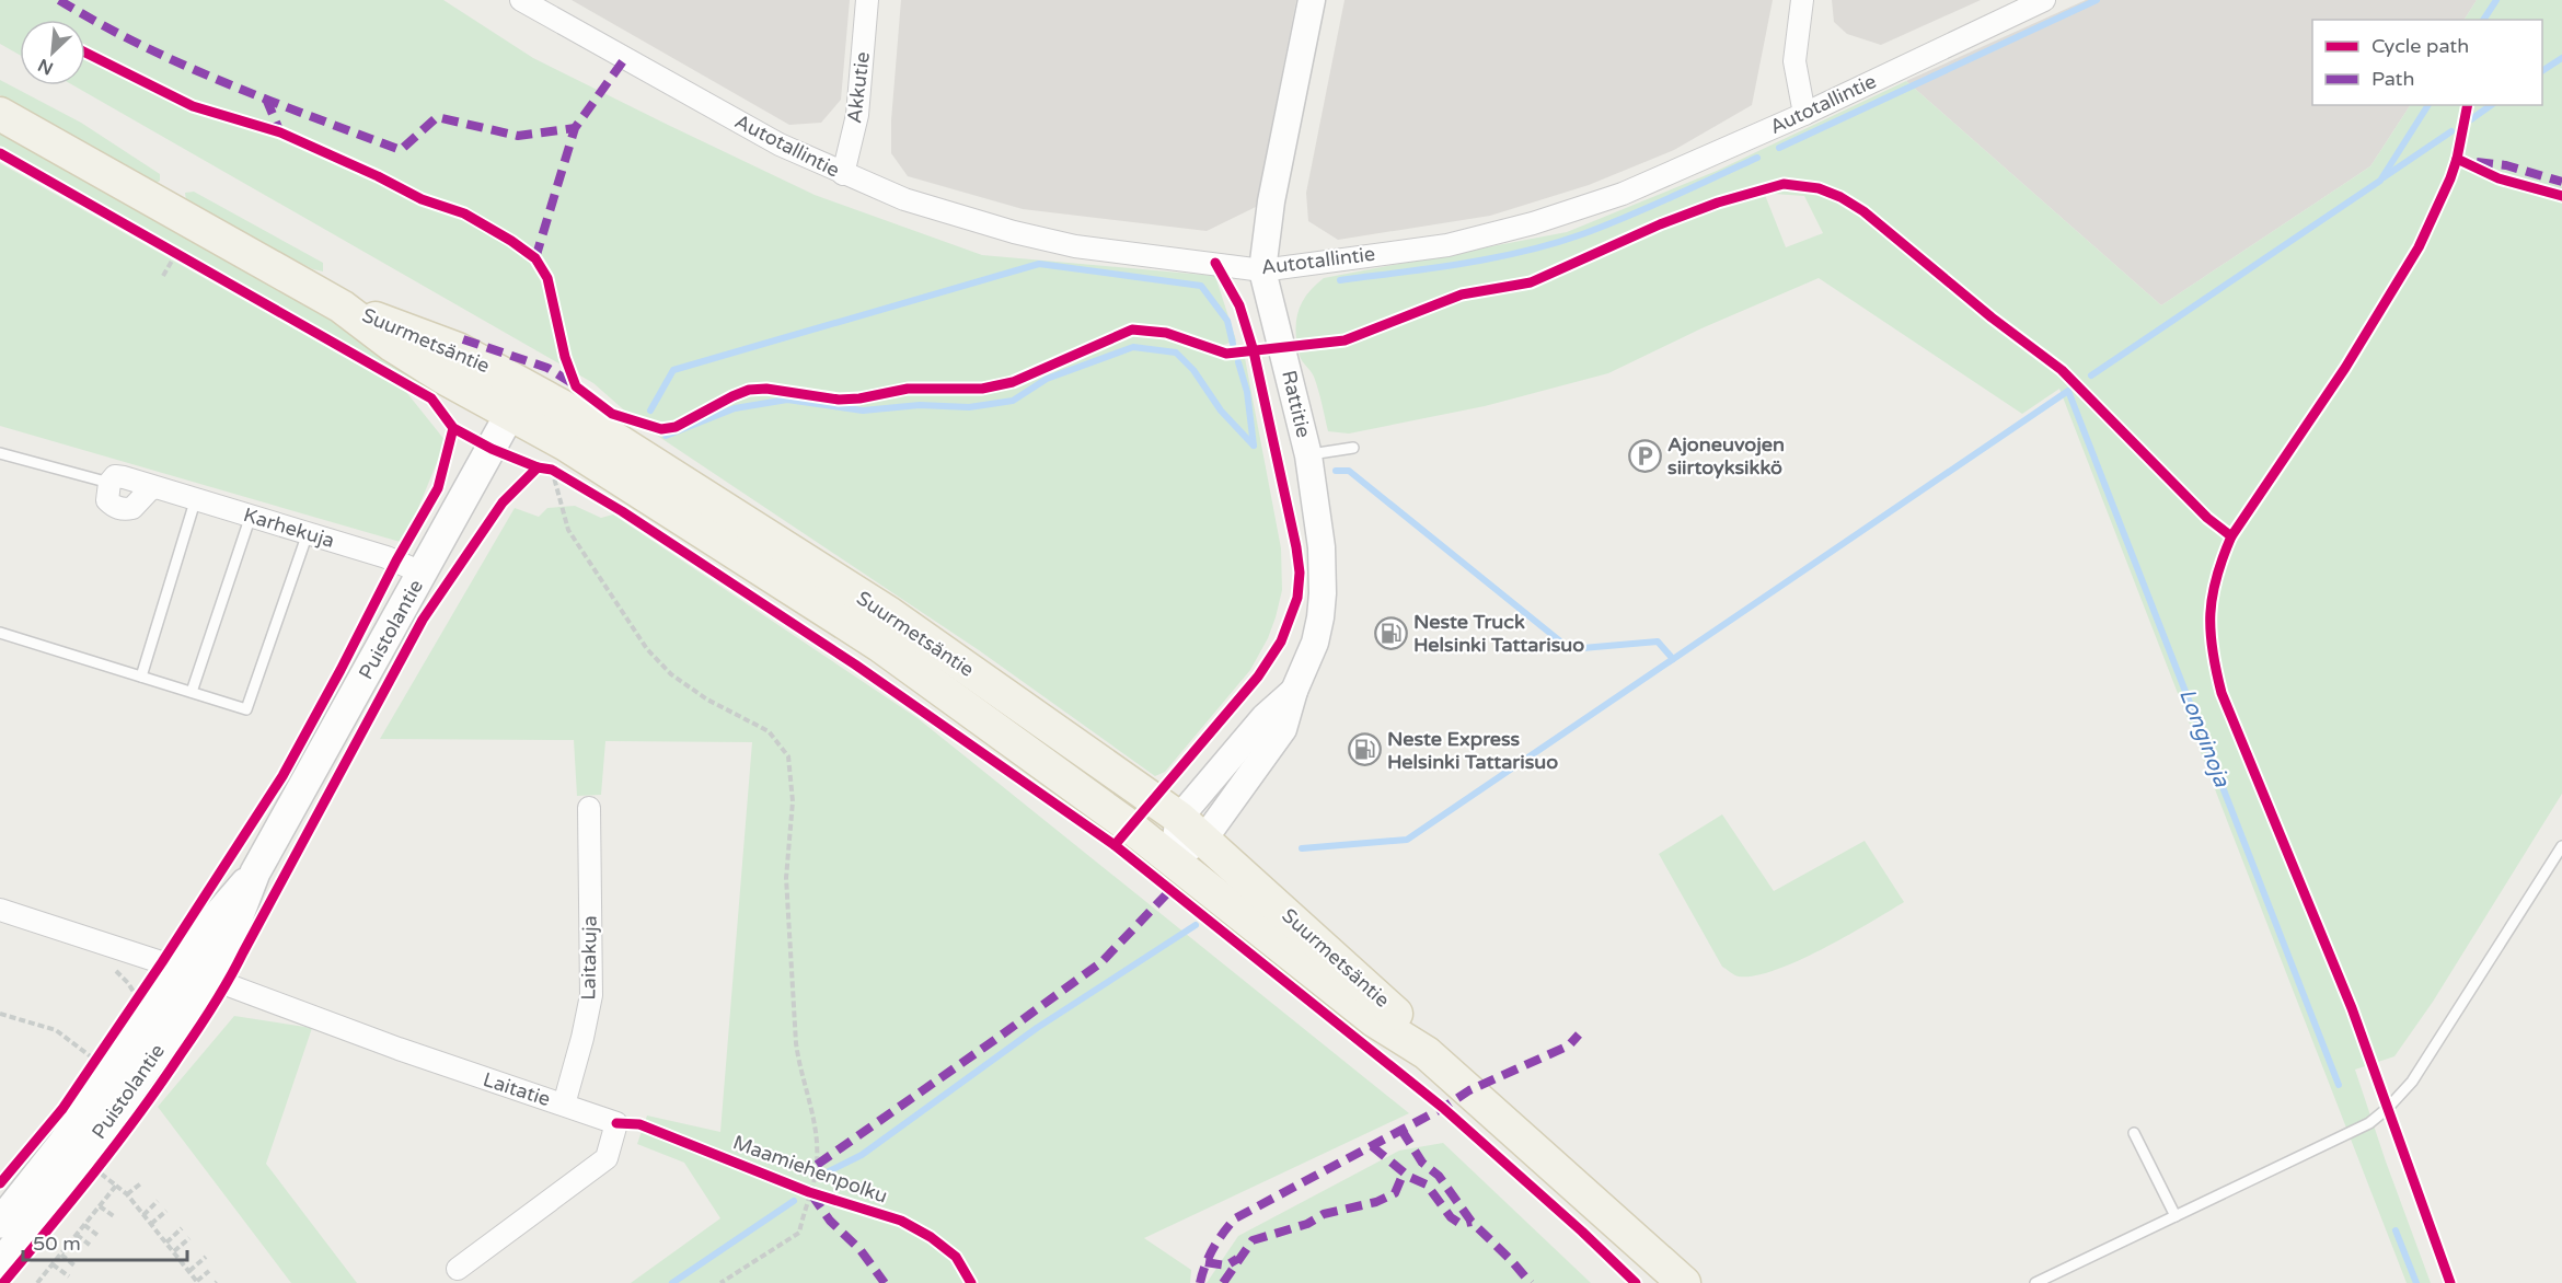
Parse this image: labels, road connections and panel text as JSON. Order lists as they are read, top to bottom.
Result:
{
  "streets": {
    "main road": ["Suurmetsäntie", "Puistolantie"],
    "street": [
      "Akkutie",
      "Autotallintie",
      "Rattitie",
      "Karhekuja",
      "Laitakuja",
      "Laitatie"
    ],
    "cycle path": ["Maamiehenpolku"]
  },
  "crossings": [
    ["Akkutie", "Autotallintie"],
    ["Autotallintie", "Rattitie"],
    ["Suurmetsäntie", "Rattitie"],
    ["Suurmetsäntie", "Puistolantie"],
    ["Karhekuja", "Puistolantie"],
    ["Puistolantie", "Laitatie"],
    ["Laitakuja", "Laitatie"]
  ],
  "water": ["Longinoja"],
  "places": {
    "parking": ["Ajoneuvojen siirtoyksikkö"],
    "fuel station": ["Neste Truck Helsinki Tattarisuo", "Neste Express Helsinki Tattarisuo"]
  },
  "legend": ["Cycle path", "Path"],
  "scale_bar": "50 m",
  "north": "bottom left"
}
